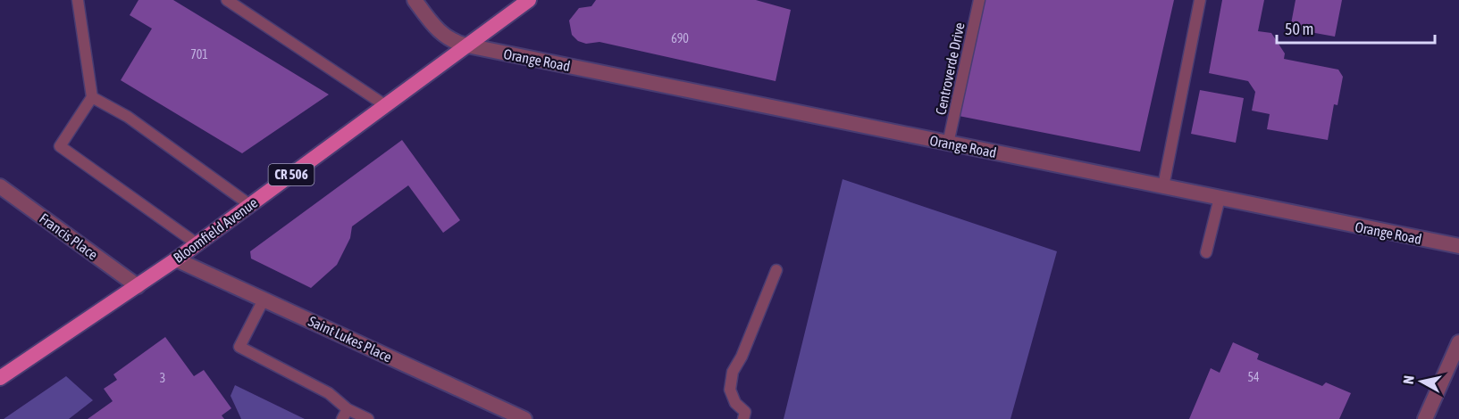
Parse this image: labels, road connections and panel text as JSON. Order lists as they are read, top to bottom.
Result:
{
  "streets": {
    "main road": ["CR 506", "Bloomfield Avenue"],
    "street": ["Orange Road", "Francis Place", "Saint Lukes Place"],
    "lane": ["Centroverde Drive"]
  },
  "crossings": [
    ["Orange Road", "Centroverde Drive"],
    ["Orange Road", "Bloomfield Avenue"],
    ["Bloomfield Avenue", "Francis Place"],
    ["Bloomfield Avenue", "Saint Lukes Place"]
  ],
  "house_numbers": [
    "690",
    "701",
    "54",
    "3"
  ],
  "scale_bar": "50 m",
  "north": "left"
}
